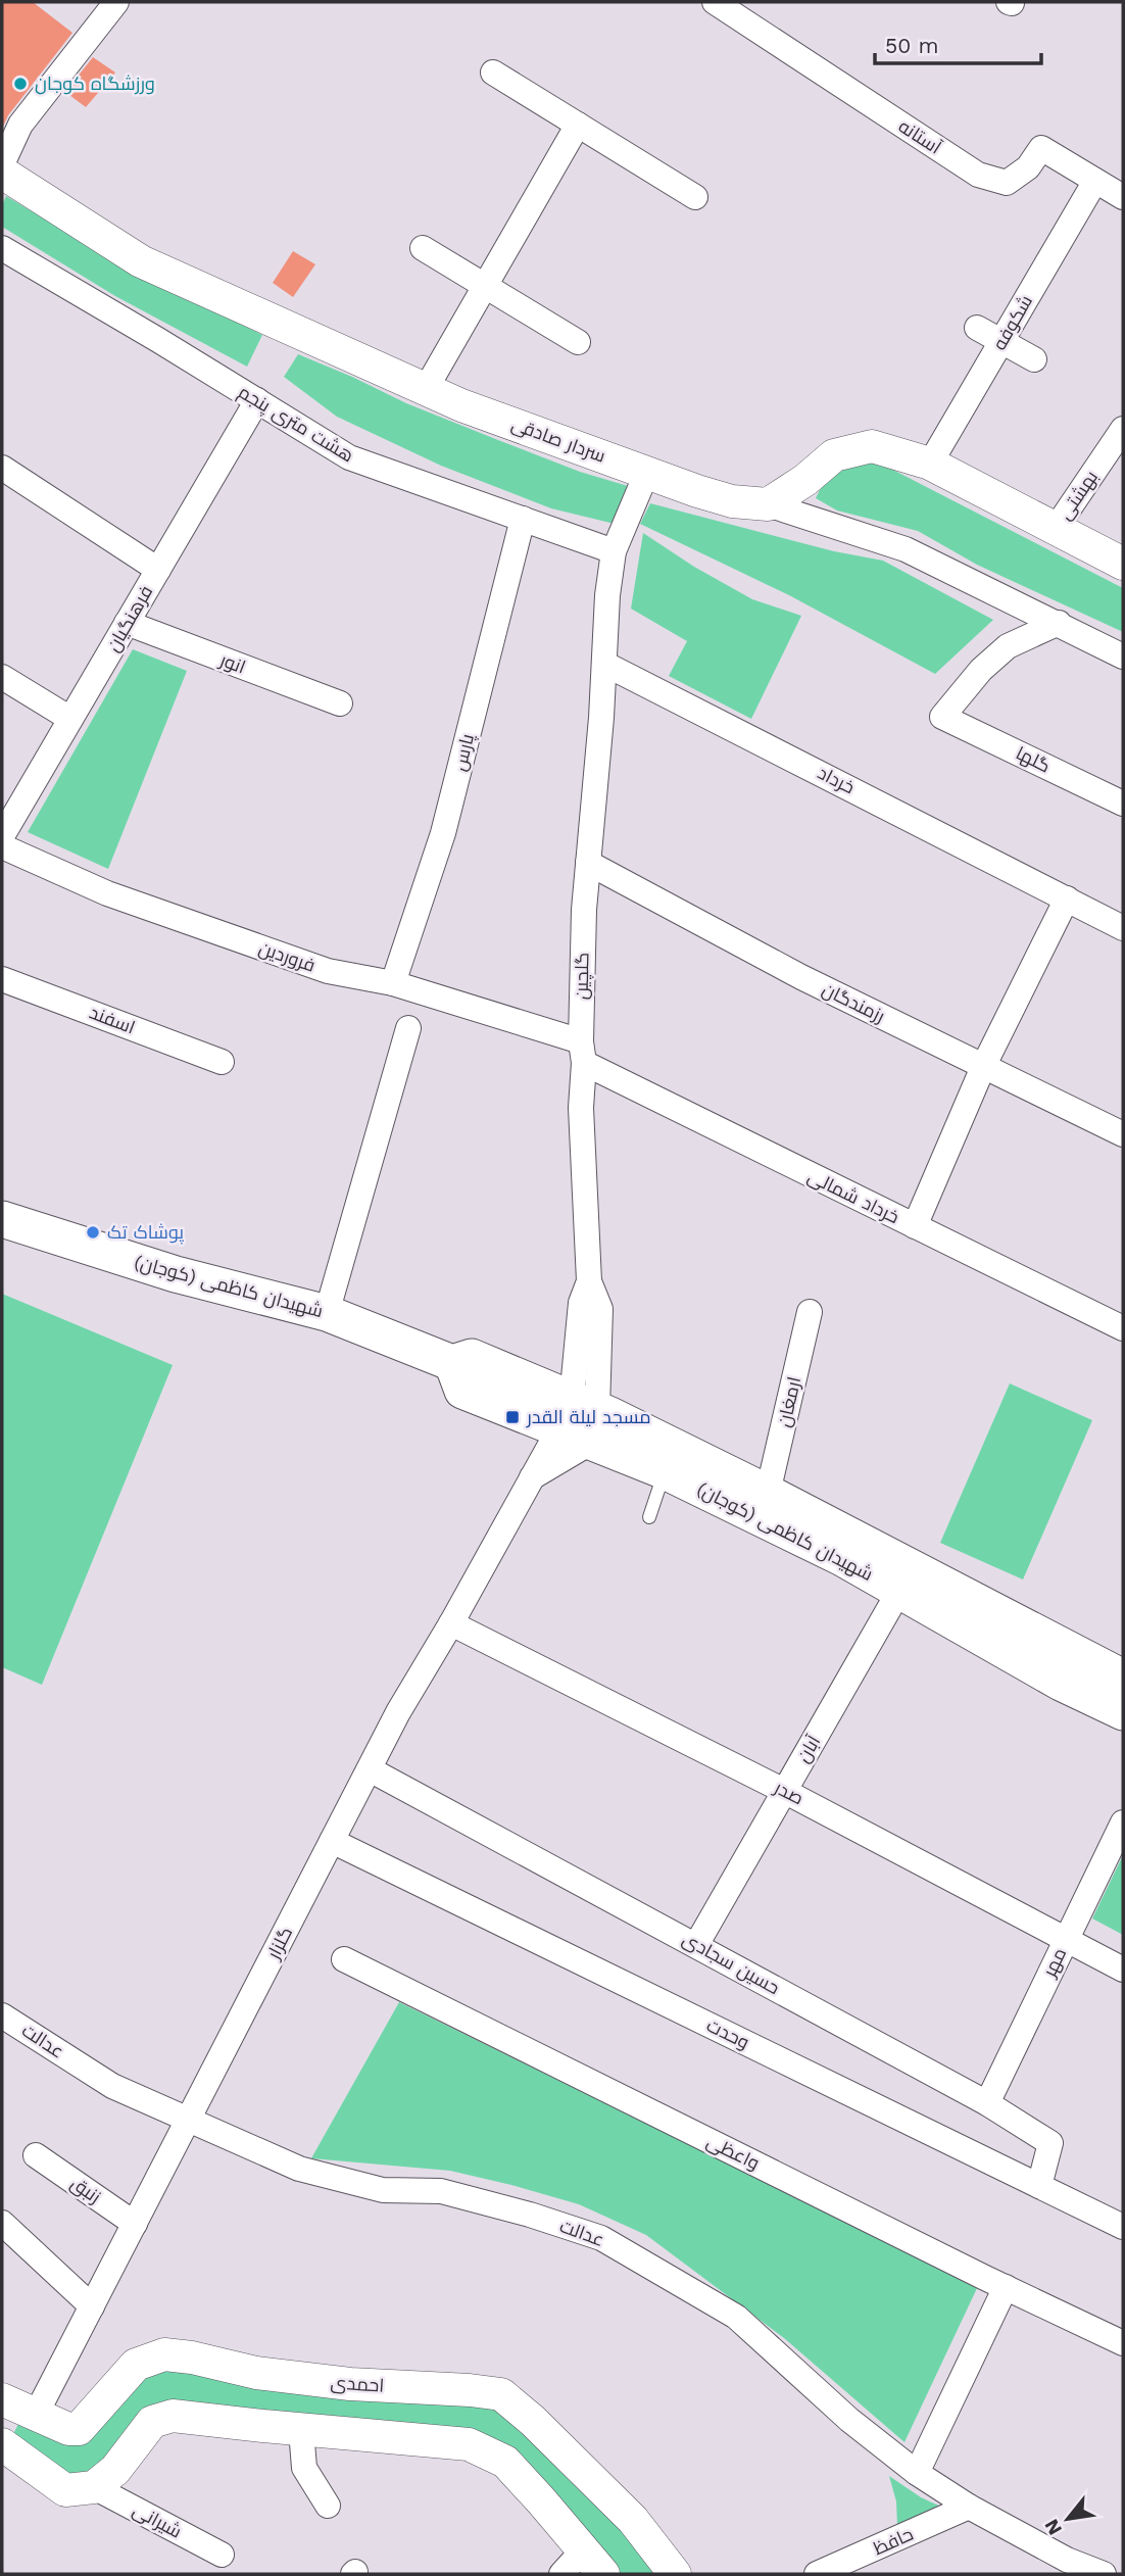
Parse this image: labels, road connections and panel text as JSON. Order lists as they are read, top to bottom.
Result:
{
  "streets": {
    "main road": ["شهیدان کاظمی (کوجان)"],
    "street": [
      "آستانه",
      "شکوفه",
      "هشت متری پنجم",
      "سردار صادقی",
      "بهشتی",
      "فرهنگیان",
      "انور",
      "پارس",
      "گلها",
      "خرداد",
      "فروردین",
      "گلچین",
      "رزمندگان",
      "اسفند",
      "خرداد شمالی",
      "ارمغان",
      "آبان",
      "صدر",
      "گلزار",
      "مهر",
      "حسین سجادی",
      "وحدت",
      "عدالت",
      "واعظی",
      "زنبق",
      "احمدی",
      "شیرانی",
      "حافظ"
    ]
  },
  "crossings": [
    ["آستانه", "شکوفه"],
    ["هشت متری پنجم", "فرهنگیان"],
    ["هشت متری پنجم", "پارس"],
    ["هشت متری پنجم", "گلچین"],
    ["سردار صادقی", "گلچین"],
    ["فرهنگیان", "انور"],
    ["پارس", "فروردین"],
    ["خرداد", "گلچین"],
    ["فروردین", "گلچین"],
    ["فروردین", "خرداد شمالی"],
    ["گلچین", "رزمندگان"],
    ["گلچین", "خرداد شمالی"],
    ["گلچین", "شهیدان کاظمی (کوجان)"],
    ["گلچین", "گلزار"],
    ["شهیدان کاظمی (کوجان)", "ارمغان"],
    ["شهیدان کاظمی (کوجان)", "آبان"],
    ["شهیدان کاظمی (کوجان)", "گلزار"],
    ["آبان", "صدر"],
    ["آبان", "حسین سجادی"],
    ["صدر", "گلزار"],
    ["صدر", "مهر"],
    ["گلزار", "حسین سجادی"],
    ["گلزار", "وحدت"],
    ["گلزار", "عدالت"],
    ["گلزار", "زنبق"],
    ["گلزار", "احمدی"],
    ["مهر", "حسین سجادی"],
    ["حسین سجادی", "وحدت"],
    ["عدالت", "حافظ"]
  ],
  "places": {
    "other": ["ورزشگاه کوجان", "پوشاک تک"],
    "transit": ["مسجد لیلة القدر"]
  },
  "scale_bar": "50 m",
  "north": "bottom left"
}
